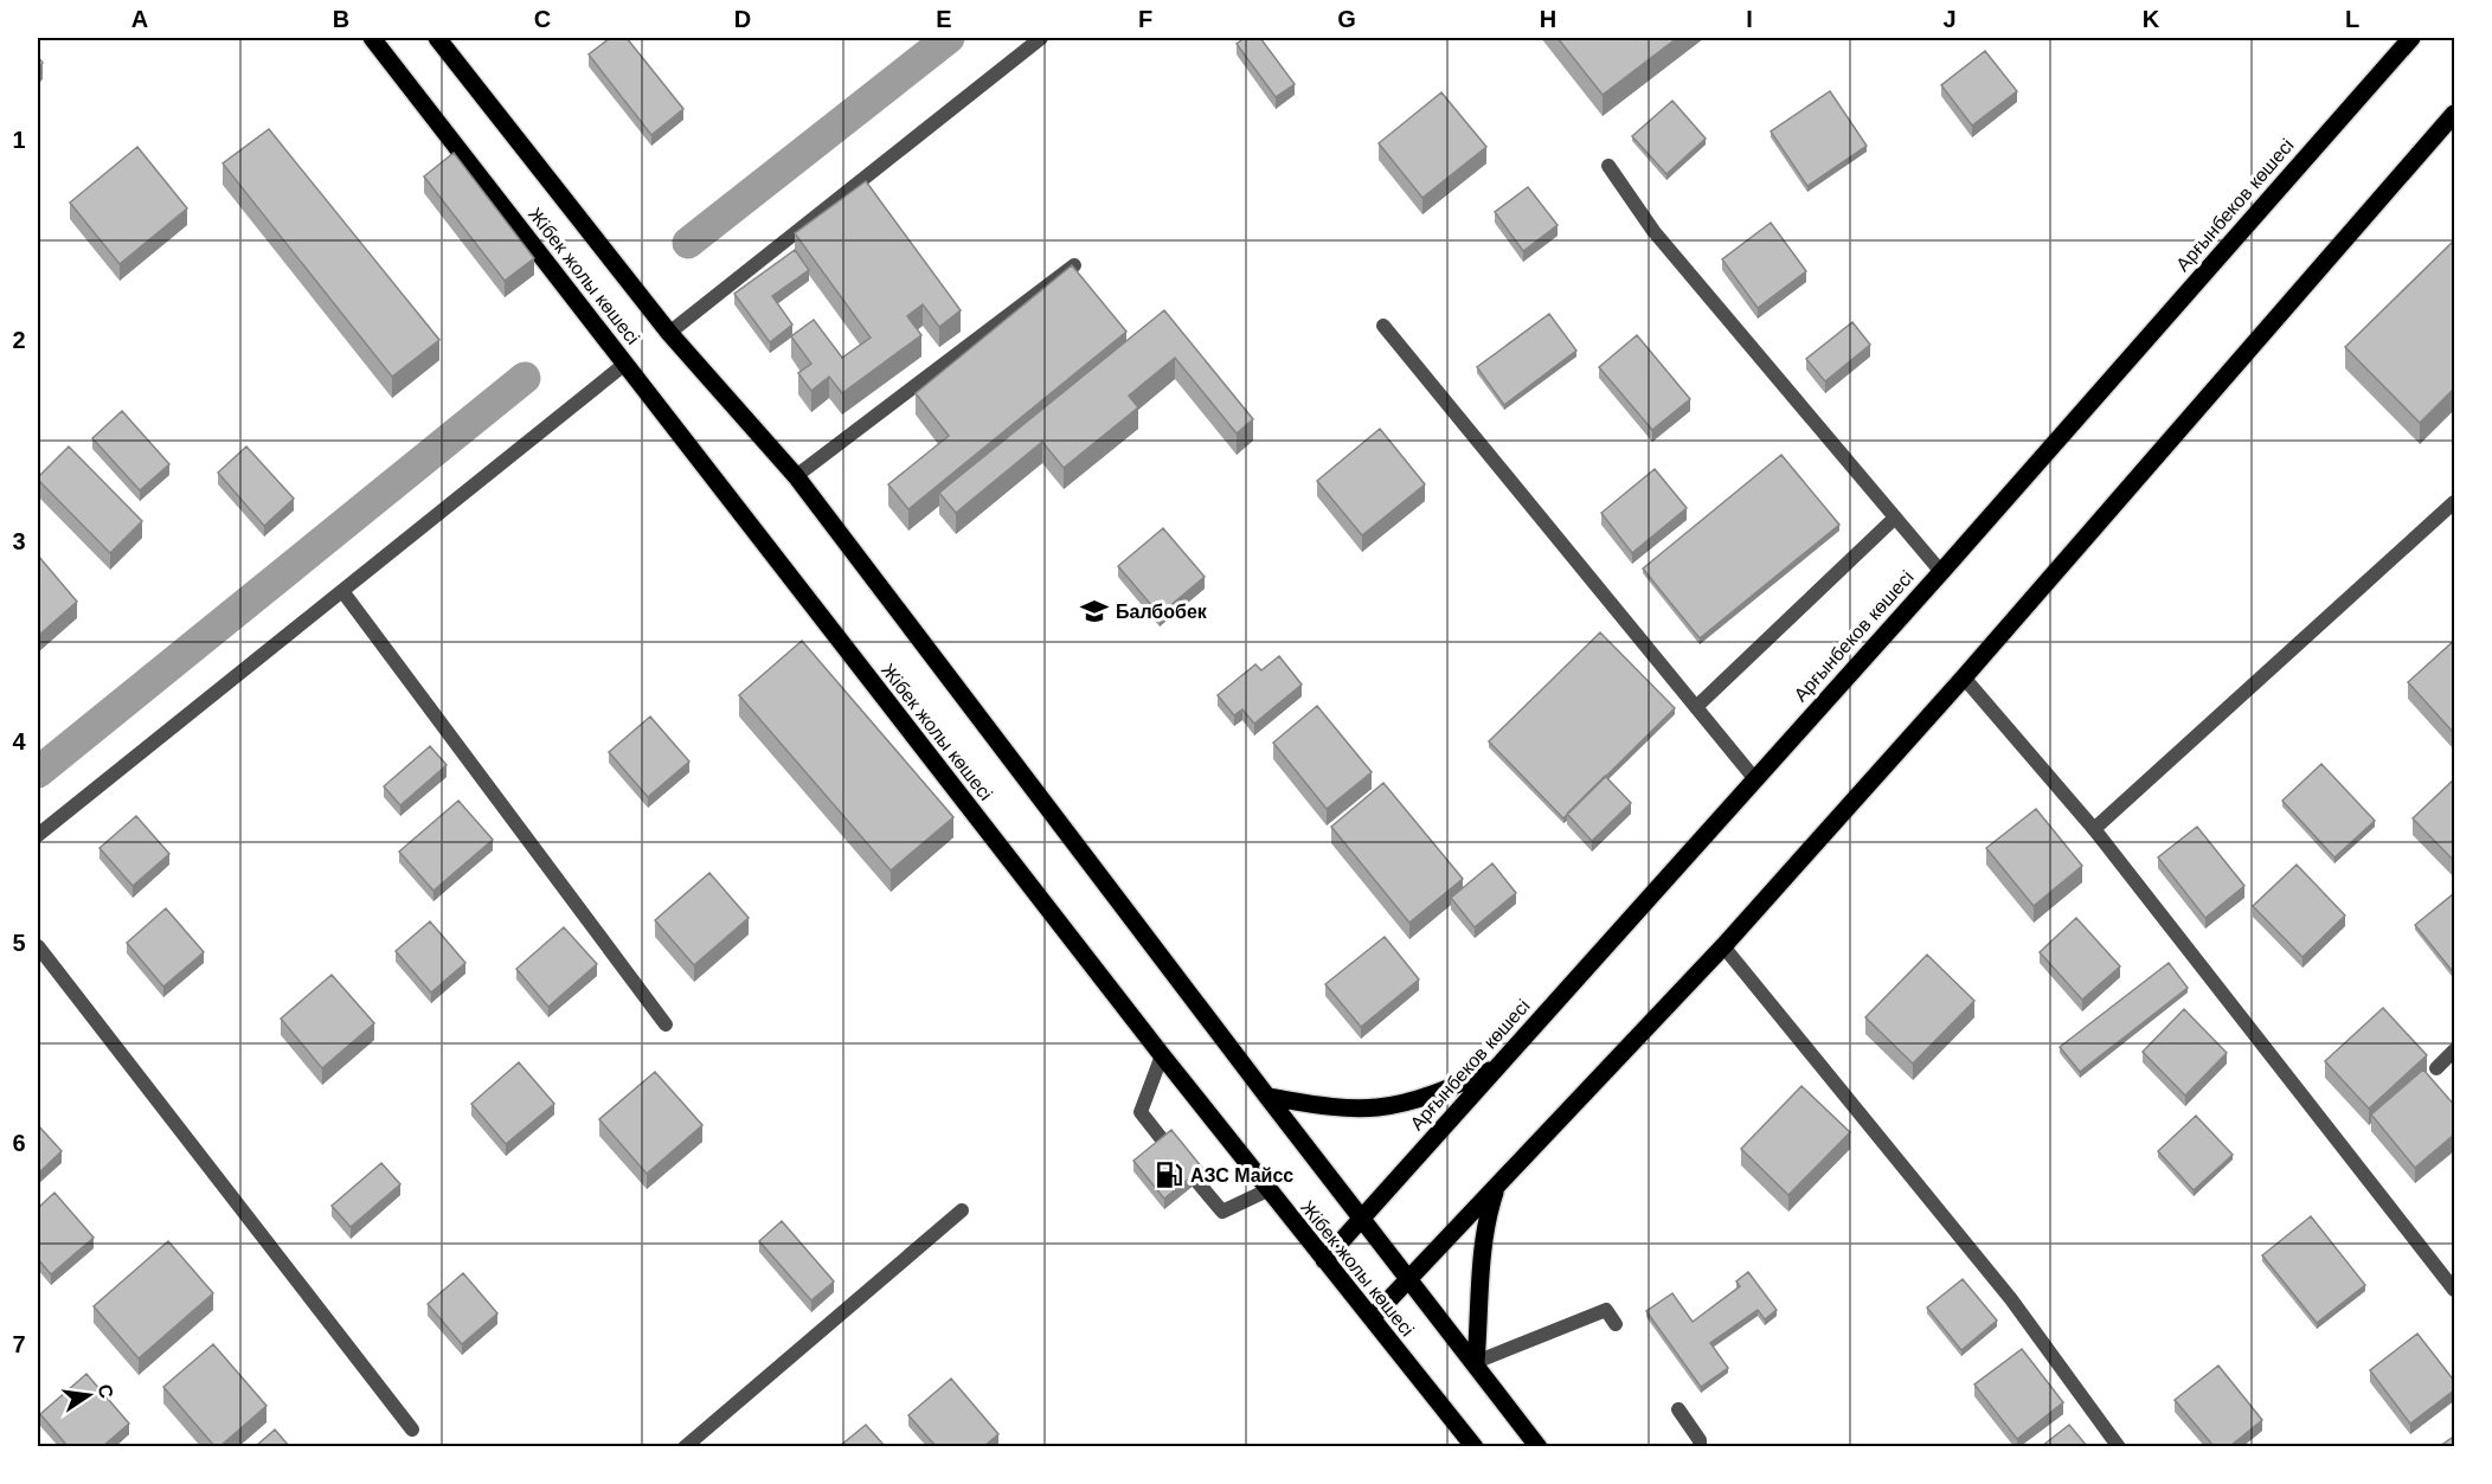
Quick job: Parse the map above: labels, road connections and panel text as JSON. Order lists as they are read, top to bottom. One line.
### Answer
{"streets":{"main road":["Арғынбеков көшесі","Жібек жолы көшесі"]},"crossings":[["Арғынбеков көшесі","Жібек жолы көшесі"]],"places":{"school or university":["Балбобек"],"fuel station":["АЗС Майсс"]},"north":"right","grid":{"columns":["A","B","C","D","E","F","G","H","I","J","K","L"],"rows":["1","2","3","4","5","6","7"]}}
